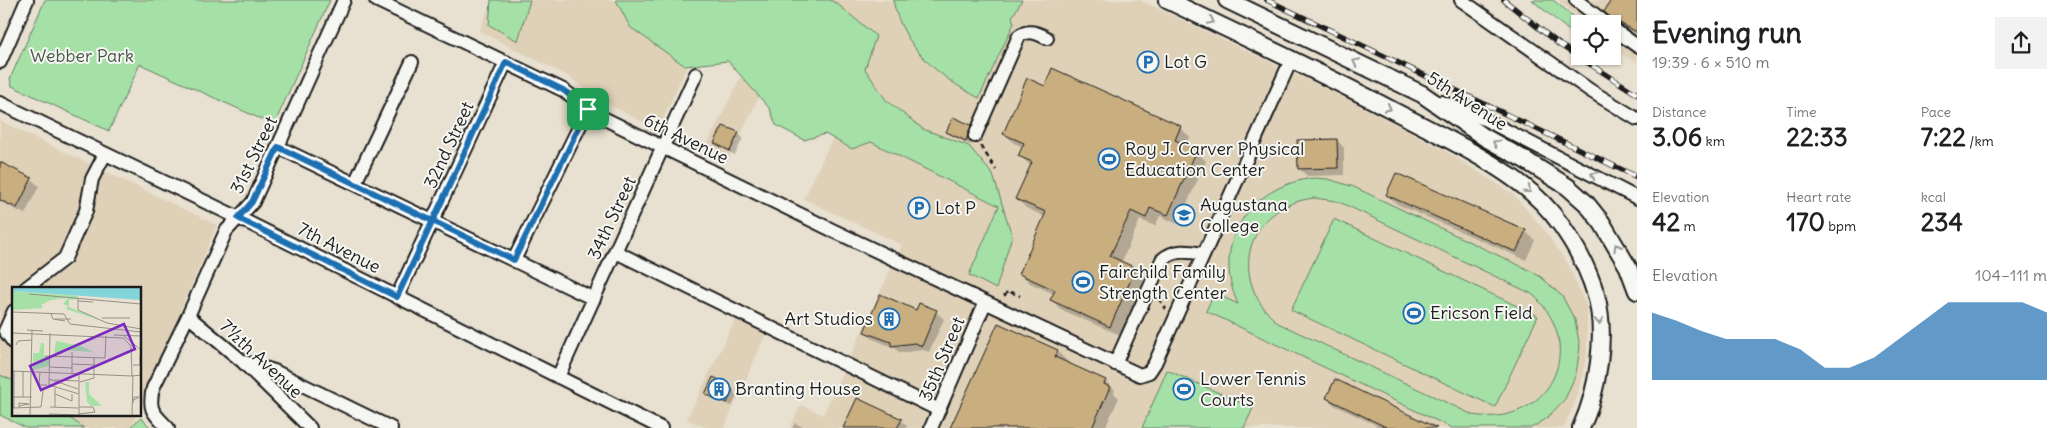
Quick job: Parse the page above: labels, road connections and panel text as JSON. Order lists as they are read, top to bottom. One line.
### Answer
{"streets":{"main road":["5th Avenue"],"street":["6th Avenue","32nd Street","31st Street","34th Street","7th Avenue","7½th Avenue","35th Street"]},"crossings":[["6th Avenue","32nd Street"],["6th Avenue","34th Street"],["6th Avenue","35th Street"],["32nd Street","7th Avenue"],["31st Street","7th Avenue"],["31st Street","7½th Avenue"],["34th Street","7th Avenue"]],"one_way":["5th Avenue"],"parks":["Webber Park"],"places":{"parking":["Lot G","Lot P"],"sports":["Roy J. Carver Physical Education Center","Fairchild Family Strength Center","Ericson Field","Lower Tennis Courts"],"school or university":["Augustana College"],"building":["Art Studios","Branting House"]},"page":{"heading":["Evening run","19:39 · 6 × 510 m"],"stats":[["Distance","3.06 km"],["Time","22:33"],["Pace","7:22 /km"],["Elevation","42 m"],["Heart rate","170 bpm"],["kcal","234"]],"chart":["Elevation","104–111 m"]}}
